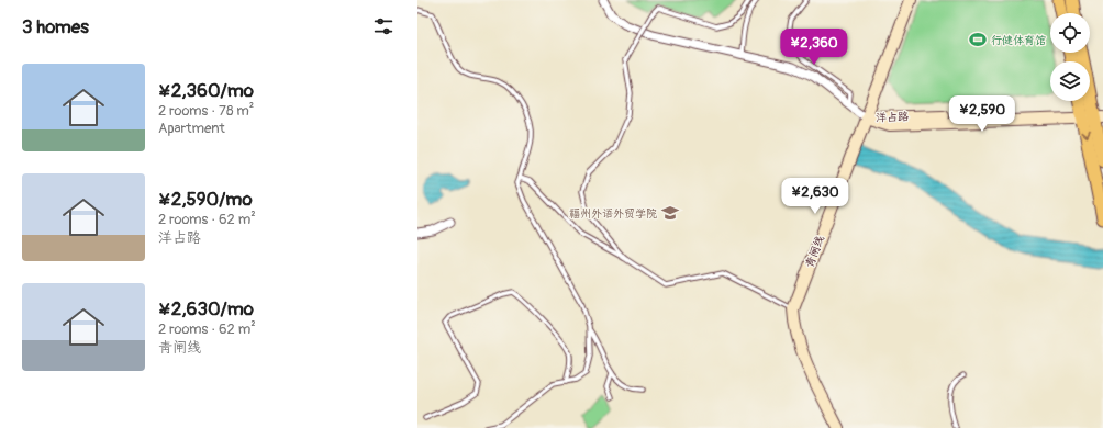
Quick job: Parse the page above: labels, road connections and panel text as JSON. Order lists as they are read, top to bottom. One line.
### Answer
{"streets":{"main road":["洋占路","青闸线"]},"crossings":[["洋占路","青闸线"]],"places":{"sports":["行健体育馆"],"school or university":["福州外语外贸学院"]},"page":{"heading":"3 homes","price":["¥2,360","¥2,590","¥2,630"],"list":[{"name":"¥2,360/mo","note":"2 rooms · 78 m² · Apartment"},{"name":"¥2,590/mo","note":"2 rooms · 62 m² · 洋占路"},{"name":"¥2,630/mo","note":"2 rooms · 62 m² · 青闸线"}]}}
